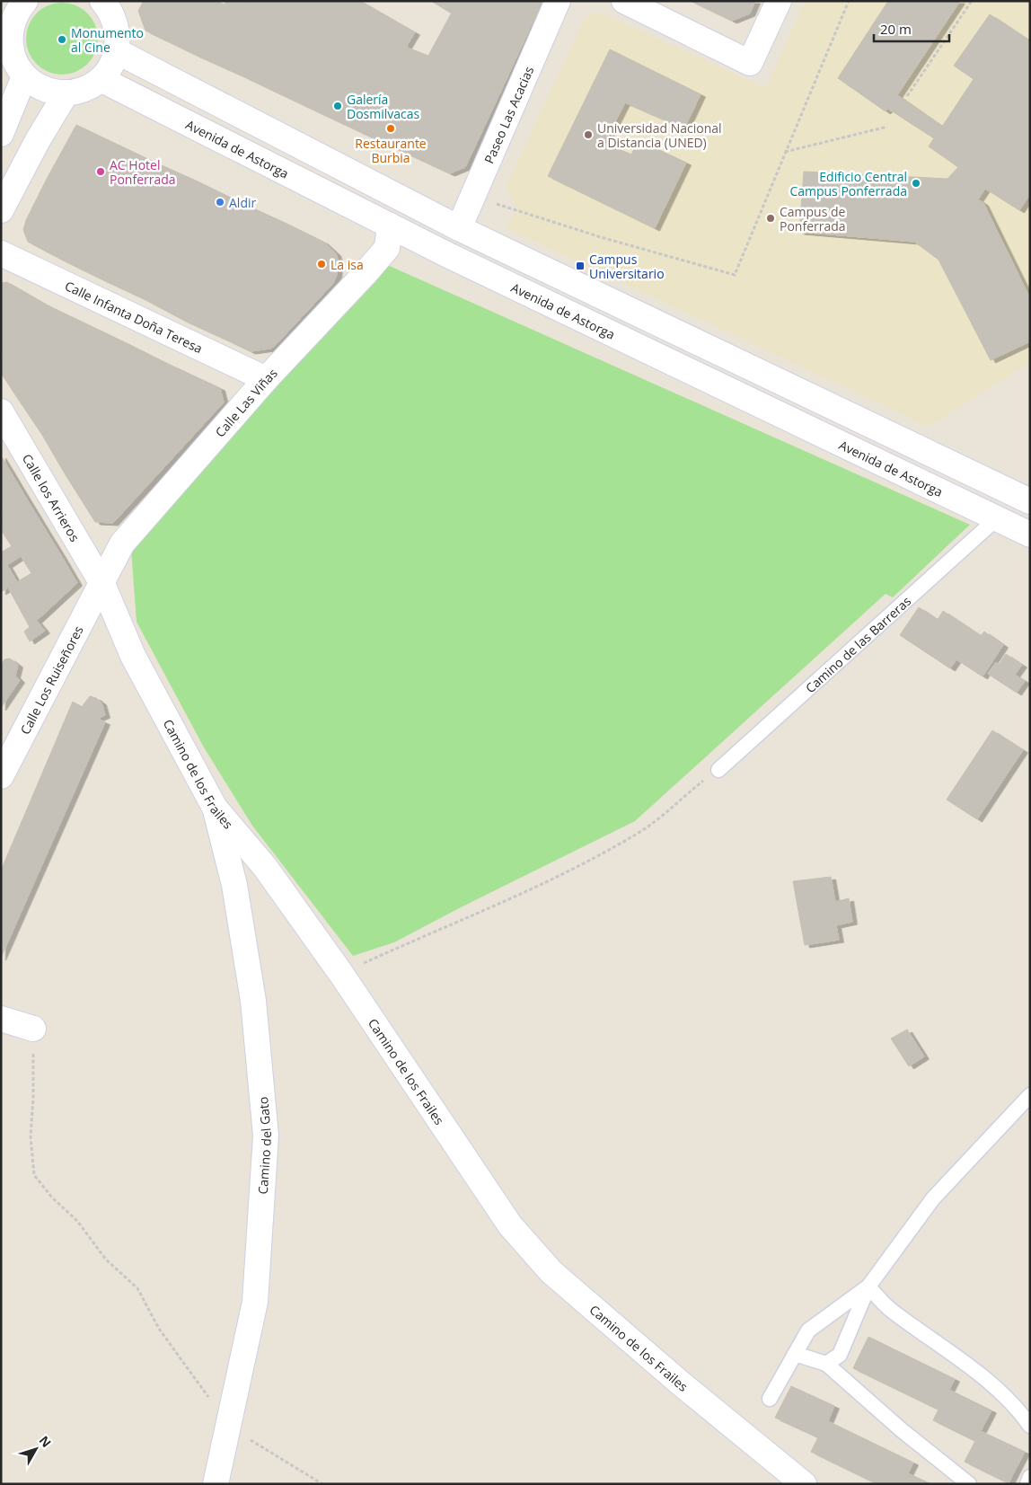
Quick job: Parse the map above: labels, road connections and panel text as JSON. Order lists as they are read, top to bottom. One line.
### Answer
{"streets":{"street":["Paseo Las Acacias","Avenida de Astorga","Calle Infanta Doña Teresa","Calle Las Viñas","Calle los Arrieros","Calle Los Ruiseñores","Camino de los Frailes","Camino del Gato"],"lane":["Camino de las Barreras"]},"crossings":[["Avenida de Astorga","Calle Las Viñas"],["Avenida de Astorga","Camino de las Barreras"],["Calle Infanta Doña Teresa","Calle Las Viñas"],["Calle Las Viñas","Calle los Arrieros"],["Calle Las Viñas","Calle Los Ruiseñores"],["Calle Las Viñas","Camino de los Frailes"],["Calle los Arrieros","Calle Los Ruiseñores"],["Calle los Arrieros","Camino de los Frailes"],["Calle Los Ruiseñores","Camino de los Frailes"],["Camino de los Frailes","Camino del Gato"]],"places":{"other":["Monumento al Cine","Galería Dosmilvacas","Restaurante Burbia","Universidad Nacional a Distancia (UNED)","AC Hotel Ponferrada","Edificio Central Campus Ponferrada","Aldir","Campus de Ponferrada","La isa"],"transit":["Campus Universitario"]},"scale_bar":"20 m","north":"top right"}
